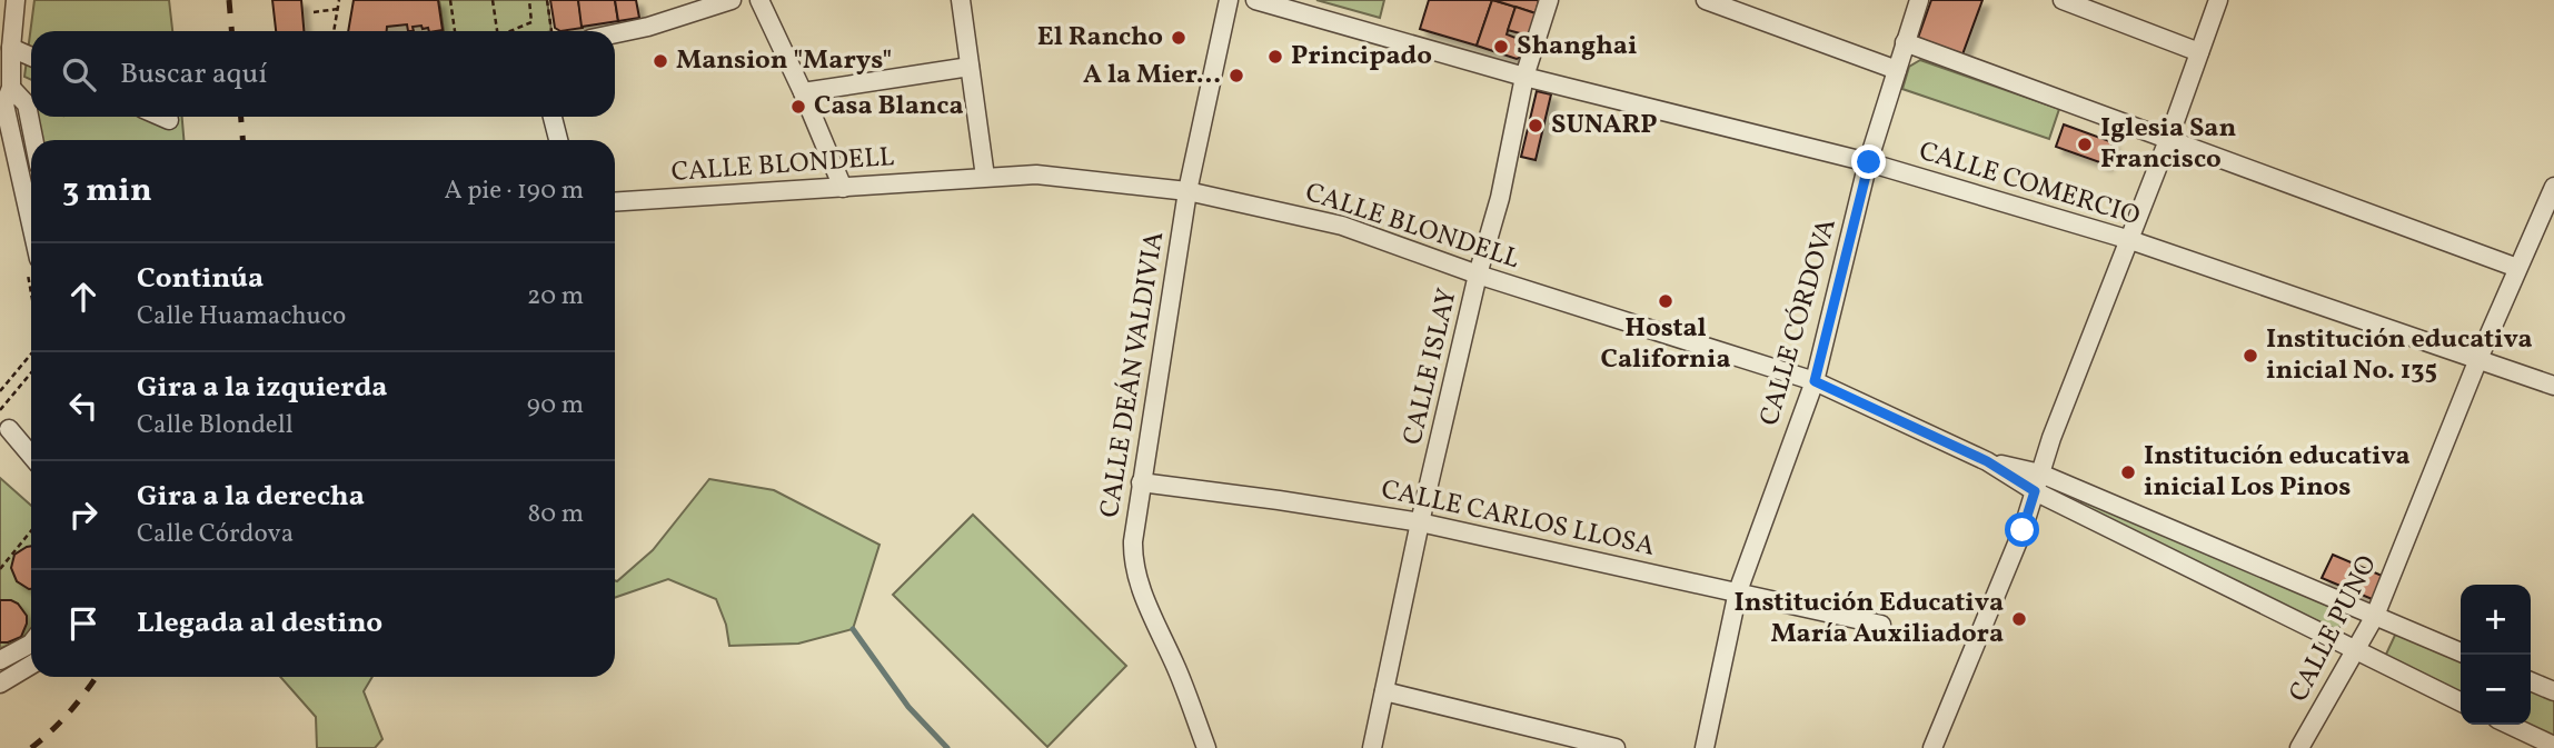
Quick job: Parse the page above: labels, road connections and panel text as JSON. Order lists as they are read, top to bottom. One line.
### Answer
{"streets":{"street":["CALLE BLONDELL","CALLE COMERCIO","CALLE CÓRDOVA","CALLE ISLAY","CALLE DEÁN VALDIVIA","CALLE CARLOS LLOSA","CALLE PUNO"]},"crossings":[["CALLE BLONDELL","CALLE CÓRDOVA"],["CALLE BLONDELL","CALLE ISLAY"],["CALLE BLONDELL","CALLE DEÁN VALDIVIA"],["CALLE BLONDELL","CALLE PUNO"],["CALLE COMERCIO","CALLE CÓRDOVA"],["CALLE COMERCIO","CALLE ISLAY"],["CALLE COMERCIO","CALLE PUNO"],["CALLE CÓRDOVA","CALLE CARLOS LLOSA"],["CALLE ISLAY","CALLE CARLOS LLOSA"],["CALLE DEÁN VALDIVIA","CALLE CARLOS LLOSA"]],"places":["El Rancho","Shanghai","Principado","Mansion \"Marys\"","A la Mier...","Casa Blanca","SUNARP","Iglesia San Francisco","Hostal California","Institución educativa inicial No. 135","Institución educativa inicial Los Pinos","Institución Educativa María Auxiliadora"],"page":{"search":"Buscar aquí","heading":["3 min","A pie · 190 m"],"list":[["Continúa","Calle Huamachuco","20 m"],["Gira a la izquierda","Calle Blondell","90 m"],["Gira a la derecha","Calle Córdova","80 m"],"Llegada al destino"],"map_buttons":["+","−"]}}
